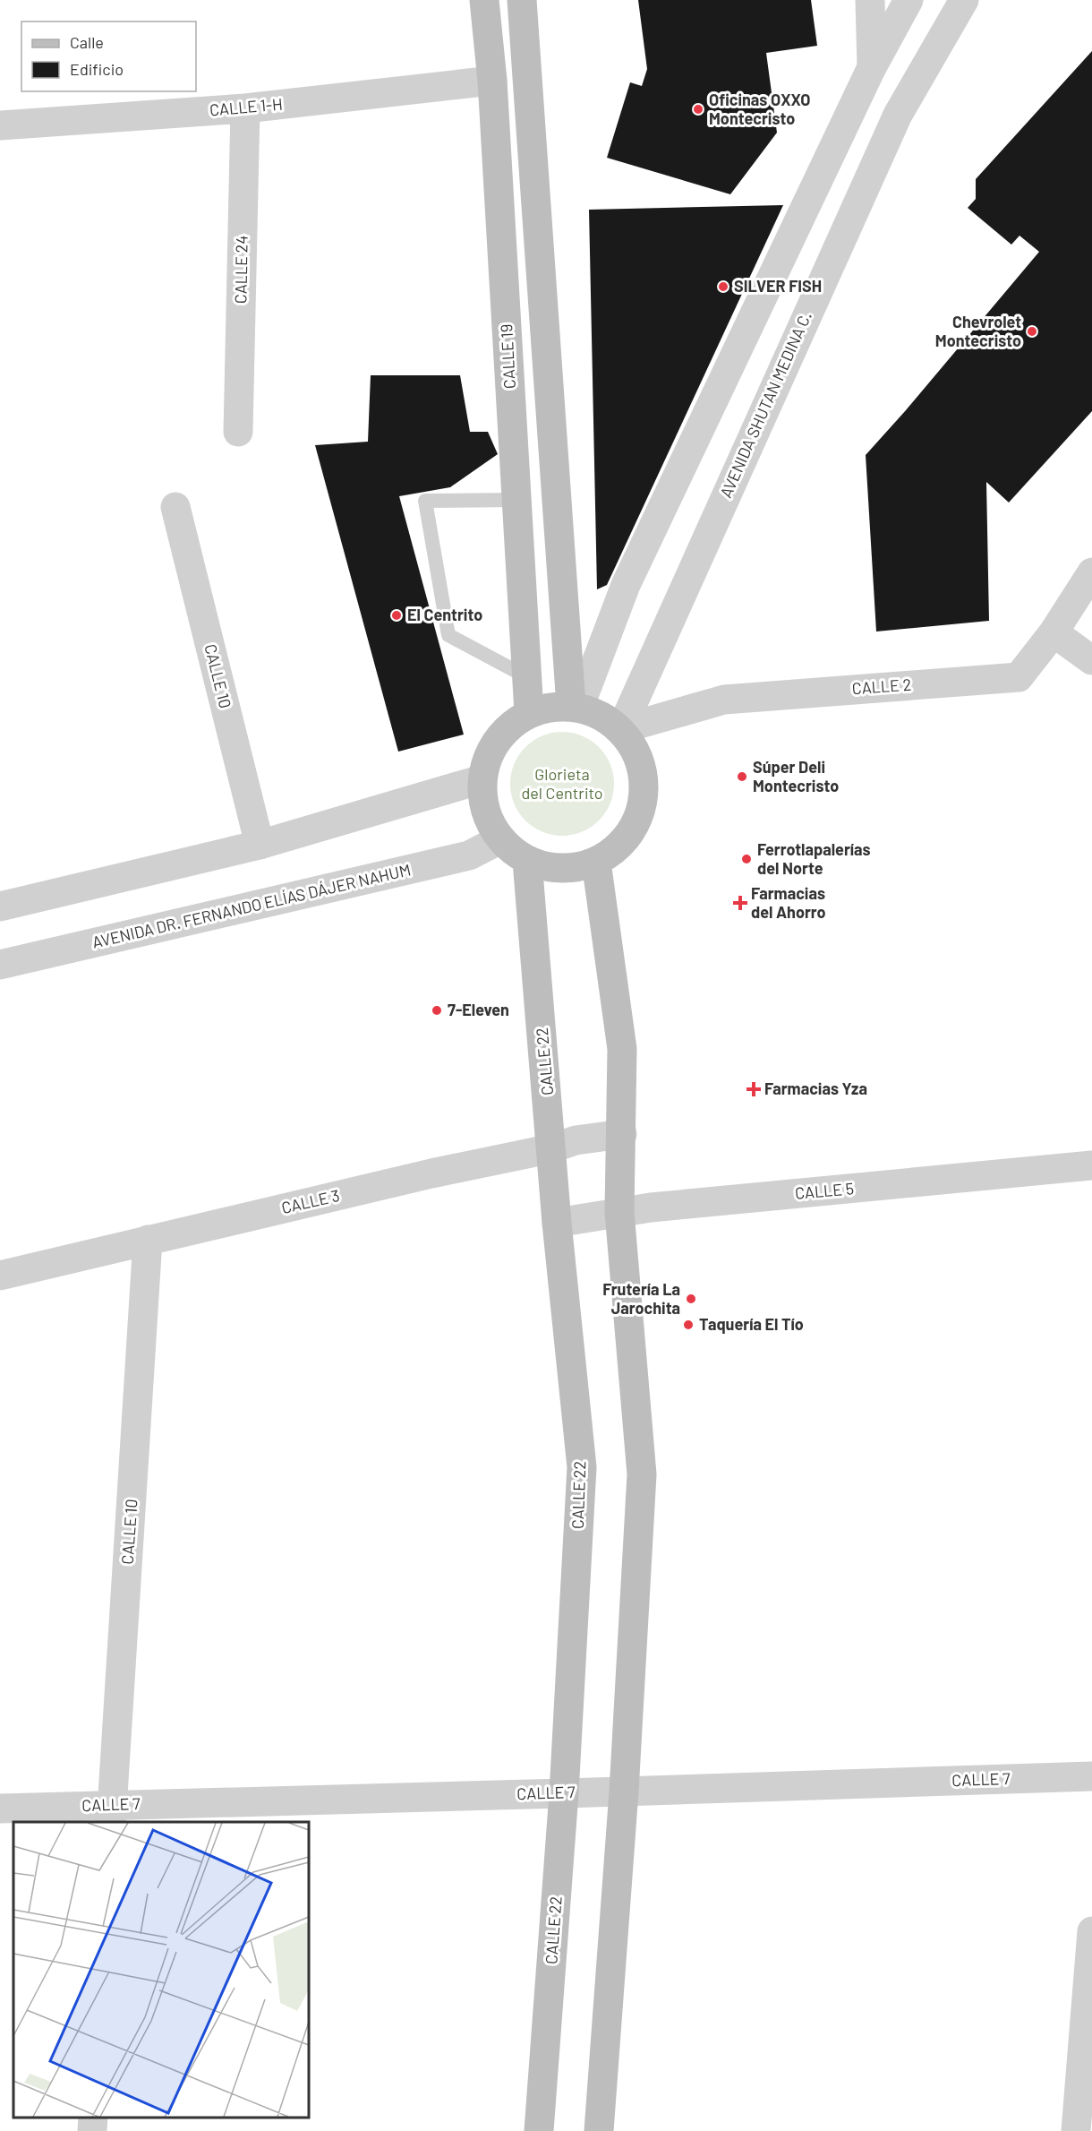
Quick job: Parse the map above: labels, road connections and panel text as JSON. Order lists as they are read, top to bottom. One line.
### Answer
{"streets":{"main road":["CALLE 19","CALLE 22"],"street":["CALLE 1-H","CALLE 24","AVENIDA SHUTAN MEDINA C.","CALLE 10","CALLE 2","AVENIDA DR. FERNANDO ELÍAS DÁJER NAHUM","CALLE 5","CALLE 3","CALLE 7"]},"crossings":[["CALLE 1-H","CALLE 24"],["CALLE 1-H","CALLE 19"],["CALLE 19","AVENIDA SHUTAN MEDINA C."],["CALLE 19","CALLE 2"],["CALLE 19","AVENIDA DR. FERNANDO ELÍAS DÁJER NAHUM"],["CALLE 19","CALLE 22"],["AVENIDA SHUTAN MEDINA C.","CALLE 2"],["AVENIDA SHUTAN MEDINA C.","AVENIDA DR. FERNANDO ELÍAS DÁJER NAHUM"],["AVENIDA SHUTAN MEDINA C.","CALLE 22"],["CALLE 10","CALLE 3"],["CALLE 10","CALLE 7"],["CALLE 2","AVENIDA DR. FERNANDO ELÍAS DÁJER NAHUM"],["CALLE 2","CALLE 22"],["AVENIDA DR. FERNANDO ELÍAS DÁJER NAHUM","CALLE 22"],["CALLE 22","CALLE 5"],["CALLE 22","CALLE 3"],["CALLE 22","CALLE 7"]],"parks":["Glorieta del Centrito"],"places":{"other":["Oficinas OXXO Montecristo","SILVER FISH","Chevrolet Montecristo","El Centrito","Súper Deli Montecristo","Ferrotlapalerías del Norte","7-Eleven","Frutería La Jarochita","Taquería El Tío"],"health":["Farmacias del Ahorro","Farmacias Yza"]},"legend":["Calle","Edificio"]}
